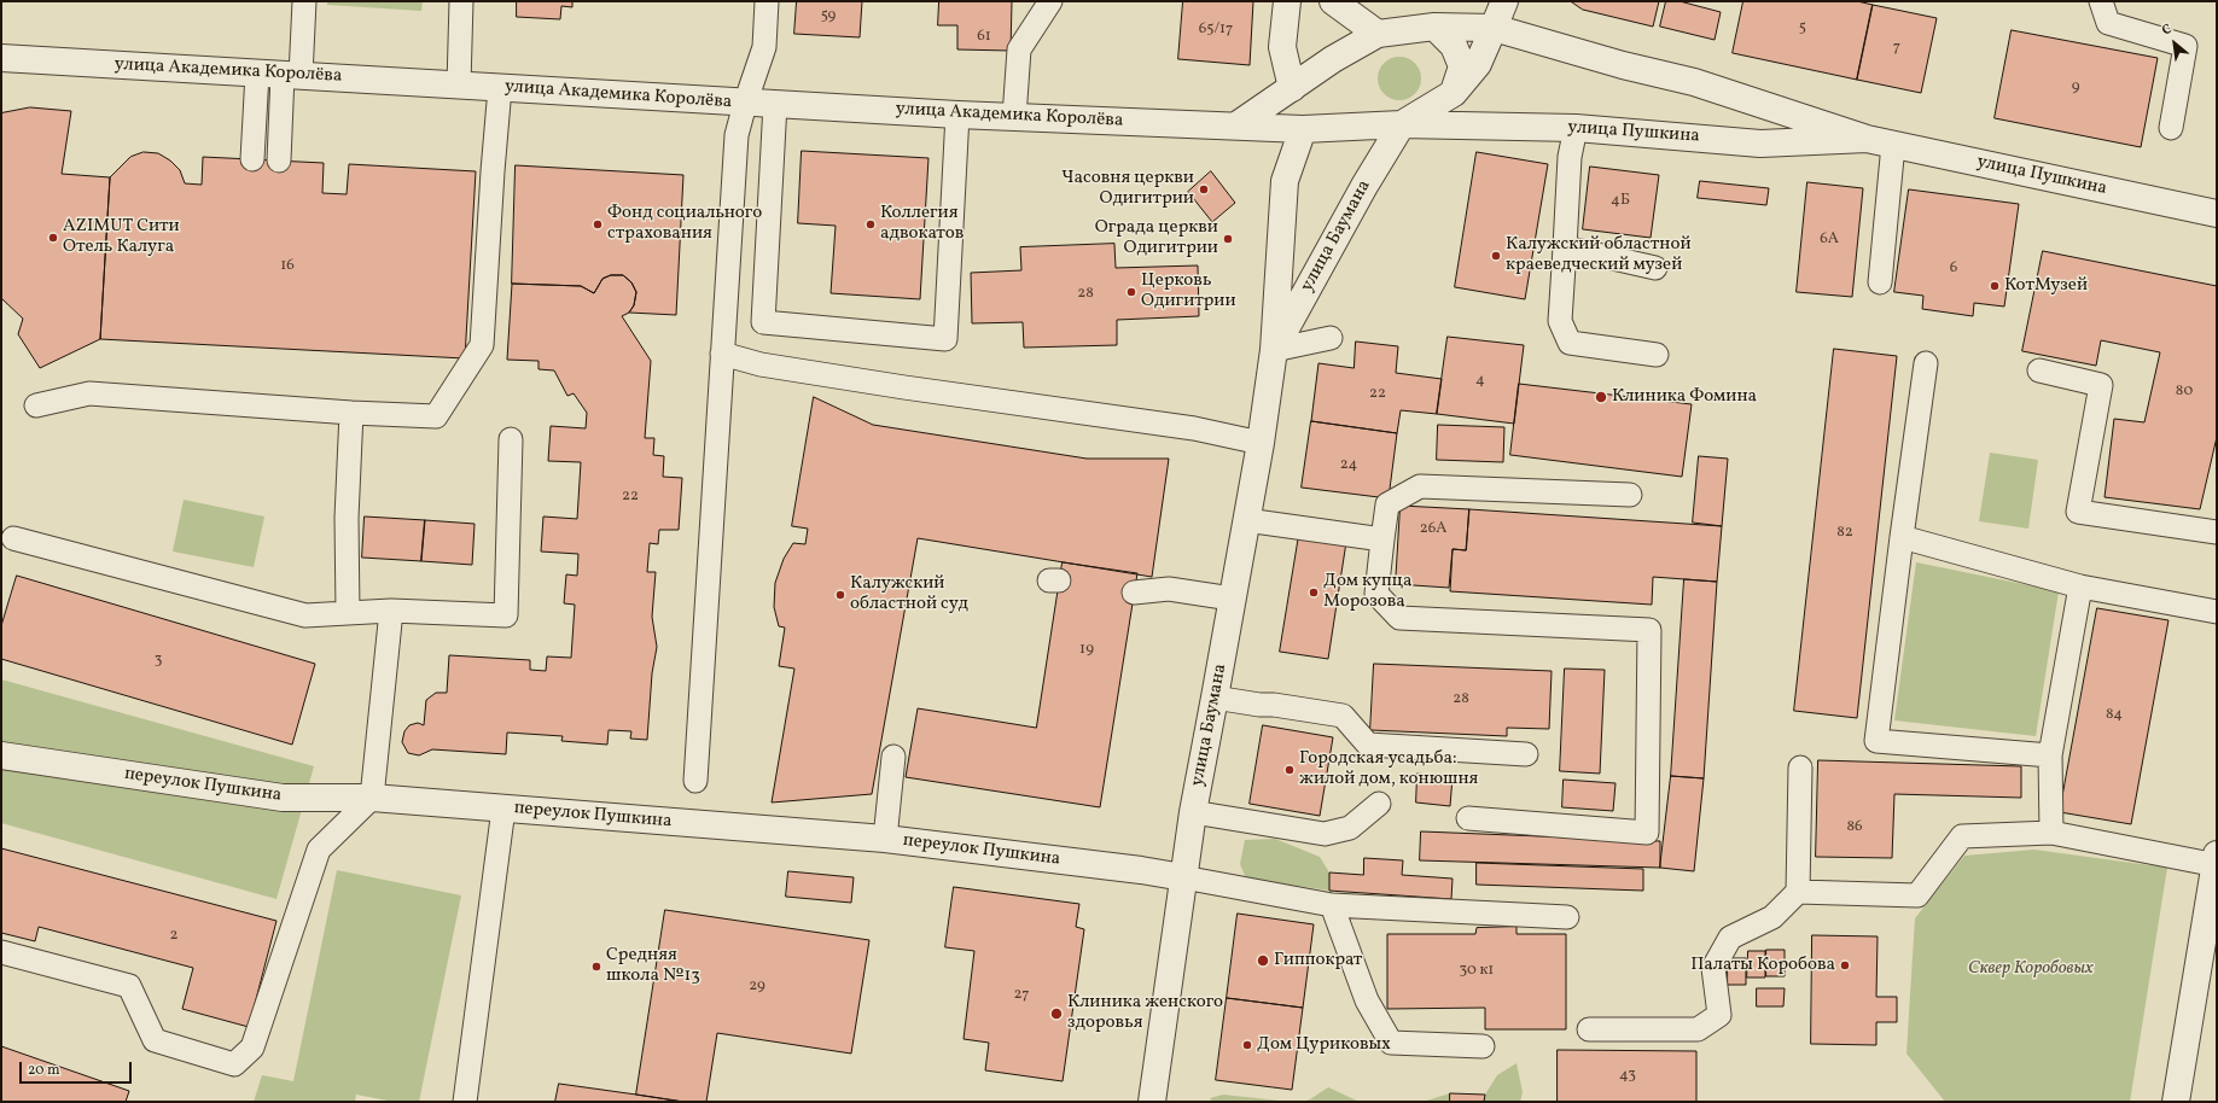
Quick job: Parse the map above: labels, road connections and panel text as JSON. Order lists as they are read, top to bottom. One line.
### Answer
{"streets":{"street":["улица Академика Королёва","улица Пушкина","улица Баумана","переулок Пушкина"]},"crossings":[["улица Академика Королёва","улица Пушкина"],["улица Академика Королёва","улица Баумана"],["улица Пушкина","улица Баумана"],["улица Баумана","переулок Пушкина"]],"parks":["Сквер Коробовых"],"places":["Часовня церкви Одигитрии","Фонд социального страхования","Коллегия адвокатов","AZIMUT Сити Отель Калуга","Ограда церкви Одигитрии","Калужский областной краеведческий музей","КотМузей","Церковь Одигитрии","Клиника Фомина","Дом купца Морозова","Калужский областной суд","Городская усадьба: жилой дом, конюшня","Гиппократ","Палаты Коробова","Средняя школа №13","Клиника женского здоровья","Дом Цуриковых"],"house_numbers":["59","5","65/17","61","7","9","4Б","6А","16","6","28","4","80","22","24","22","26А","82","19","3","28","84","86","2","30 к1","29","27","43"],"scale_bar":"20 m","north":"top left"}
